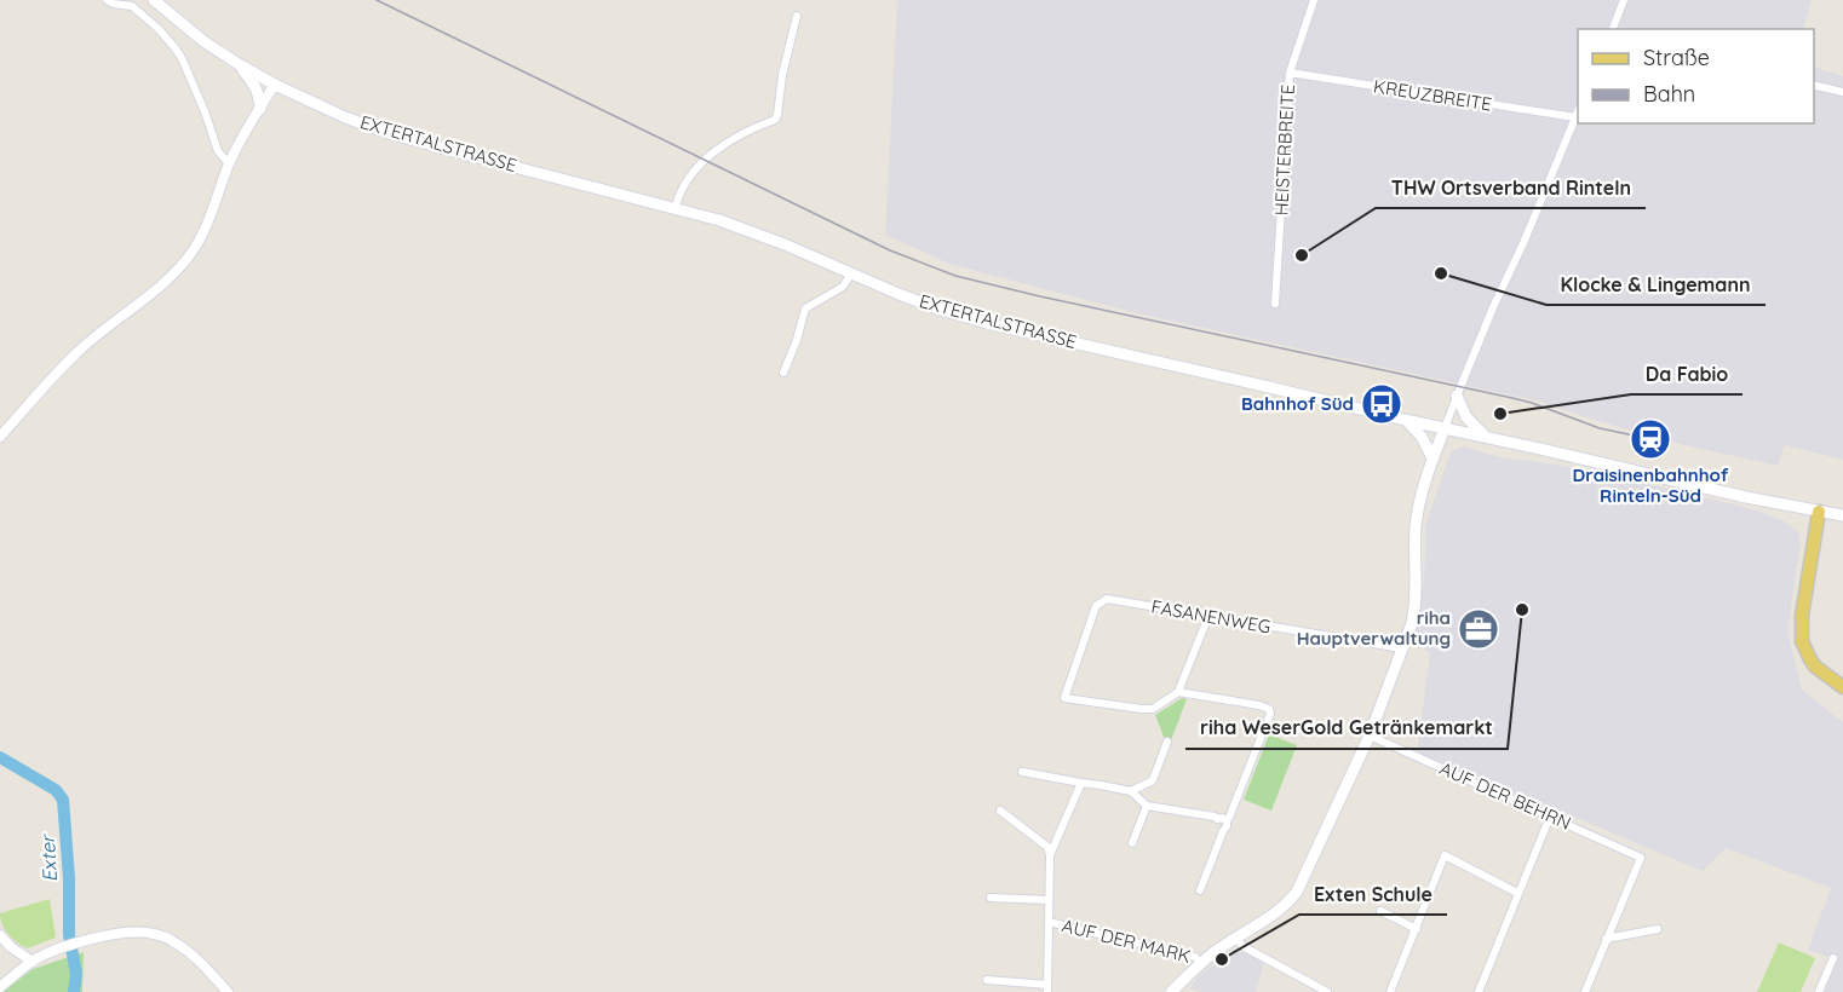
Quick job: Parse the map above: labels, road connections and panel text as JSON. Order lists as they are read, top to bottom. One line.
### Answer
{"streets":{"main road":["EXTERTALSTRASSE"],"street":["KREUZBREITE","HEISTERBREITE","FASANENWEG","AUF DER BEHRN","AUF DER MARK"]},"crossings":[["KREUZBREITE","HEISTERBREITE"]],"water":["Exter"],"places":{"other":["THW Ortsverband Rinteln","Klocke & Lingemann","Da Fabio","riha WeserGold Getränkemarkt","Exten Schule"],"bus stop":["Bahnhof Süd"],"station":["Draisinenbahnhof Rinteln-Süd"],"office":["riha Hauptverwaltung"]},"legend":["Straße","Bahn"]}
